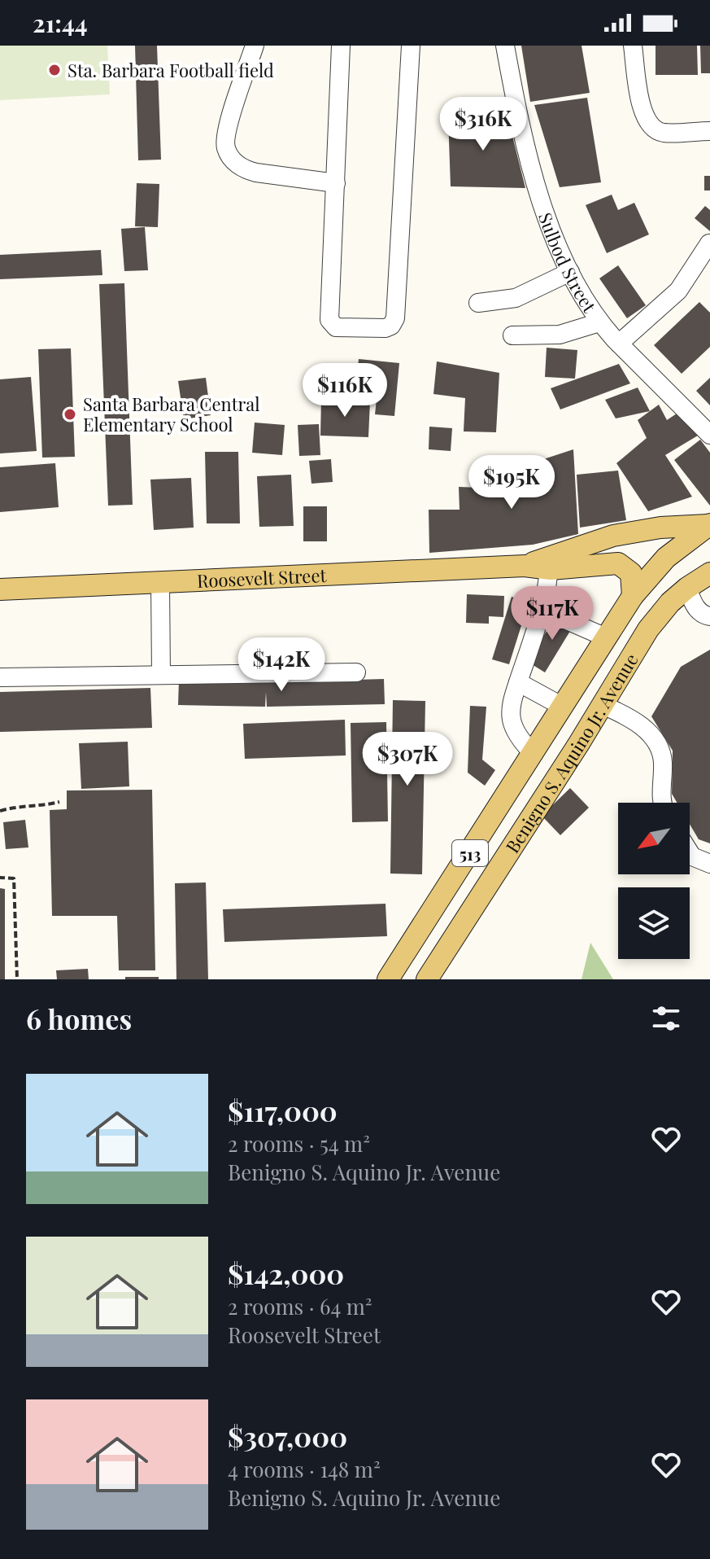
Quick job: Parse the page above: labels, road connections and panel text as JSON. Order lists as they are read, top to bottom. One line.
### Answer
{"streets":{"main road":["Roosevelt Street","Benigno S. Aquino Jr. Avenue","513"],"street":["Sulbod Street"]},"crossings":[["Roosevelt Street","Benigno S. Aquino Jr. Avenue"]],"places":["Sta. Barbara Football field","Santa Barbara Central Elementary School"],"north":"bottom left","page":{"status":"21:44","price":["$316K","$116K","$195K","$117K","$142K","$307K"],"heading":"6 homes","list":[{"name":"$117,000","note":"2 rooms · 54 m² · Benigno S. Aquino Jr. Avenue"},{"name":"$142,000","note":"2 rooms · 64 m² · Roosevelt Street"},{"name":"$307,000","note":"4 rooms · 148 m² · Benigno S. Aquino Jr. Avenue"}]}}
